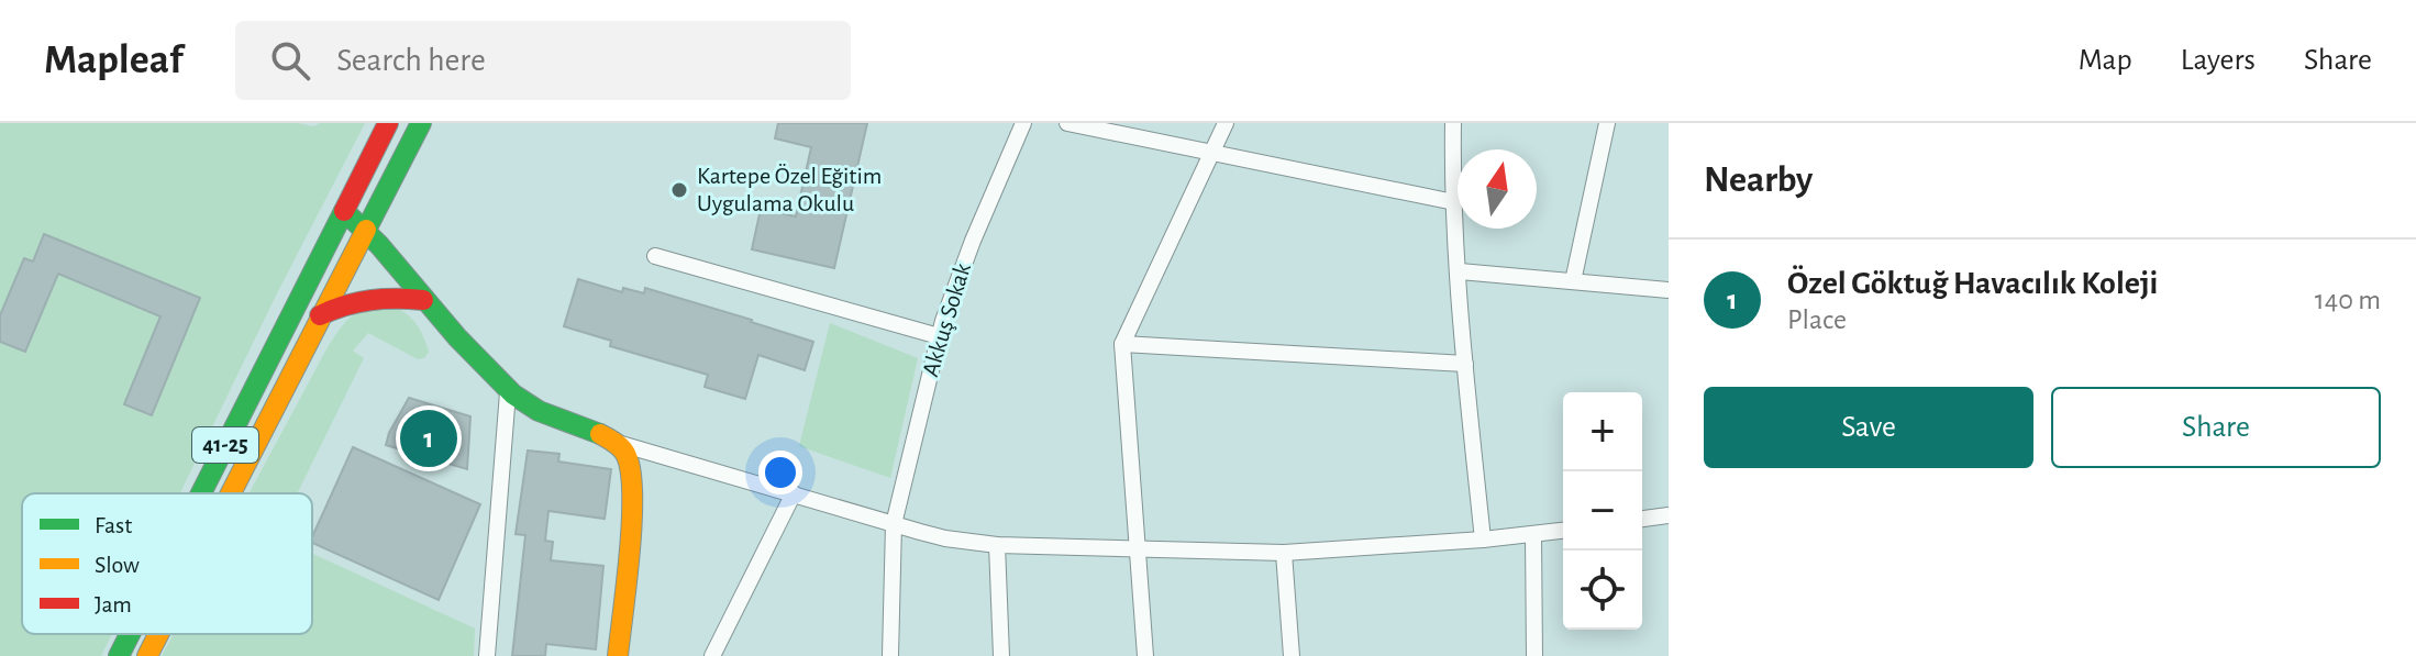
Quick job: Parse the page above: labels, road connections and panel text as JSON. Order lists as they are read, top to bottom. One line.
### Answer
{"streets":{"main road":["41-25"],"street":["Akkuş Sokak"]},"places":["Kartepe Özel Eğitim Uygulama Okulu"],"legend":["Fast","Slow","Jam"],"north":"top","page":{"header":"Mapleaf","search":"Search here","nav":["Map","Layers","Share"],"heading":"Nearby","list":[{"mark":"1","name":"Özel Göktuğ Havacılık Koleji","note":"Place","value":"140 m"}],"buttons":["Save","Share"],"map_buttons":["+","−"],"pins":"1"}}
